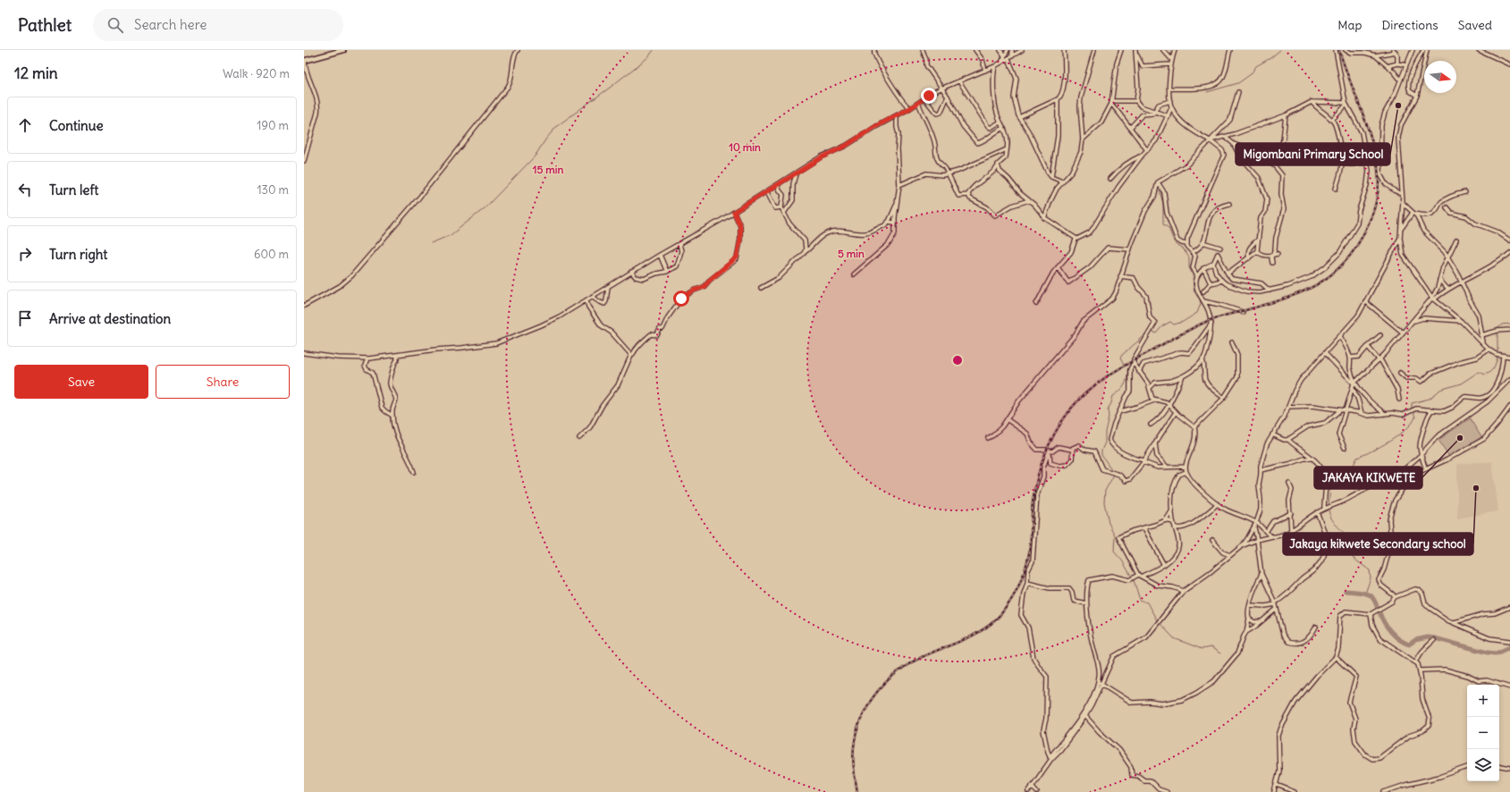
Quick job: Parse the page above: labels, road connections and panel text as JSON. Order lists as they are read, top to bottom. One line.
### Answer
{"places":["Migombani Primary School","JAKAYA KIKWETE","Jakaya kikwete Secondary school"],"north":"right","page":{"header":"Pathlet","search":"Search here","nav":["Map","Directions","Saved"],"heading":["12 min","Walk · 920 m"],"list":[["Continue","190 m"],["Turn left","130 m"],["Turn right","600 m"],"Arrive at destination"],"buttons":["Save","Share"],"map_buttons":["+","−"]},"rings":["10 min","15 min","5 min"]}
